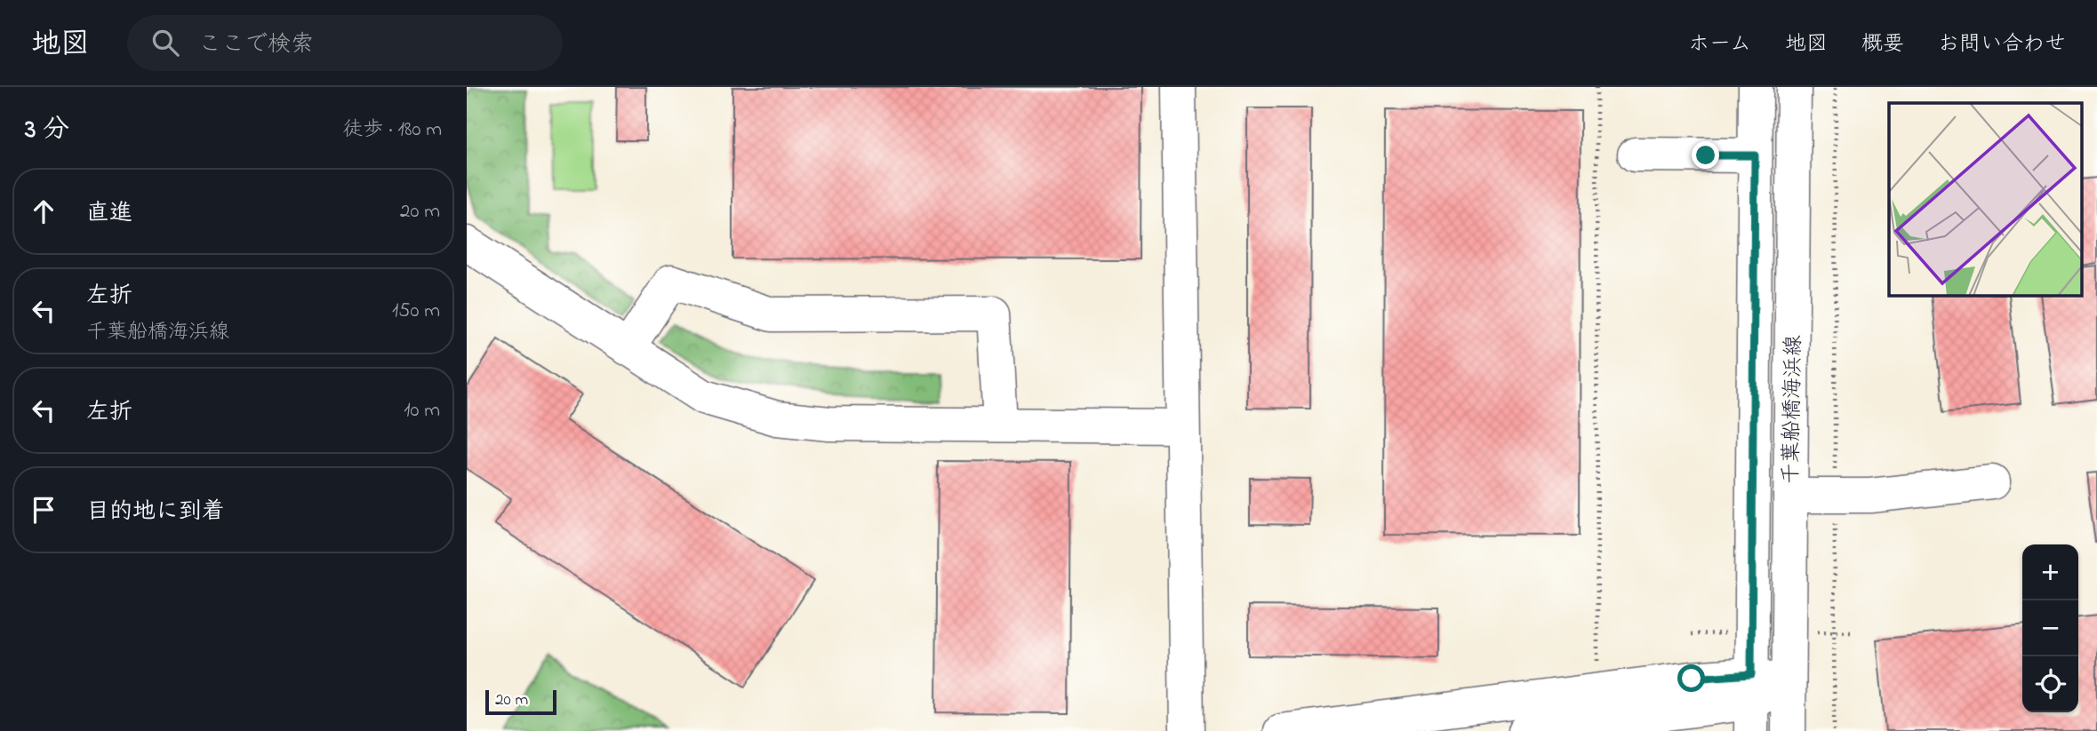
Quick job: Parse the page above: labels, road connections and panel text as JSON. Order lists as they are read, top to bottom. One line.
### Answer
{"streets":{"street":["千葉船橋海浜線"]},"scale_bar":"20 m","page":{"header":"地図","search":"ここで検索","nav":["ホーム","地図","概要","お問い合わせ"],"heading":["3 分","徒歩 · 180 m"],"list":[["直進","20 m"],["左折","千葉船橋海浜線","150 m"],["左折","10 m"],"目的地に到着"],"map_buttons":["+","−"],"scale":"20 m"}}
